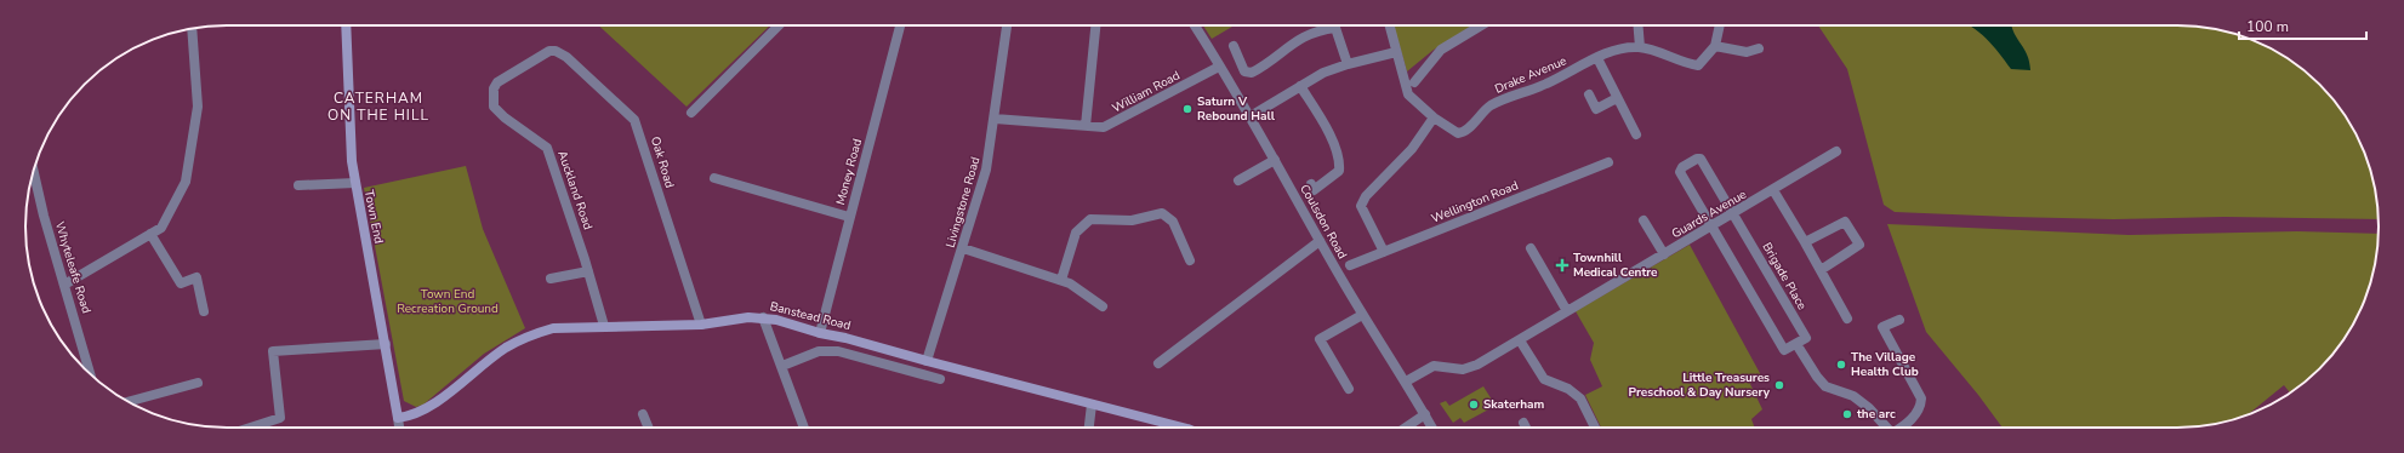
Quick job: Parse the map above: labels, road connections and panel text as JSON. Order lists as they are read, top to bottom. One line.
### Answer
{"streets":{"main road":["Town End","Banstead Road"],"street":["Drake Avenue","William Road","Oak Road","Money Road","Auckland Road","Livingstone Road","Wellington Road","Guards Avenue","Coulsdon Road","Whyteleafe Road","Brigade Place"]},"crossings":[["William Road","Livingstone Road"],["William Road","Coulsdon Road"],["Oak Road","Auckland Road"],["Oak Road","Banstead Road"],["Money Road","Banstead Road"],["Auckland Road","Banstead Road"],["Livingstone Road","Banstead Road"],["Guards Avenue","Coulsdon Road"],["Guards Avenue","Brigade Place"],["Town End","Banstead Road"]],"districts":["CATERHAM ON THE HILL"],"parks":["Town End Recreation Ground"],"places":{"other":["Saturn V Rebound Hall","The Village Health Club","Little Treasures Preschool & Day Nursery","Skaterham","the arc"],"health":["Townhill Medical Centre"]},"scale_bar":"100 m"}
